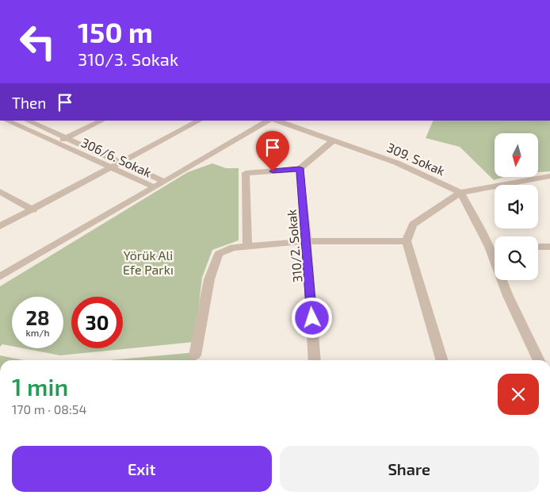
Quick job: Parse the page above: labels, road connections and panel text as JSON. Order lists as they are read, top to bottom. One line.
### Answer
{"streets":{"street":["306/6. Sokak","309. Sokak","310/2. Sokak"]},"parks":["Yörük Ali Efe Parkı"],"north":"bottom","page":{"turn":["150 m","310/3. Sokak"],"then":"Then","speed":"28 km/h","limit":"30","heading":["1 min","170 m · 08:54"],"buttons":["Exit","Share"]}}
